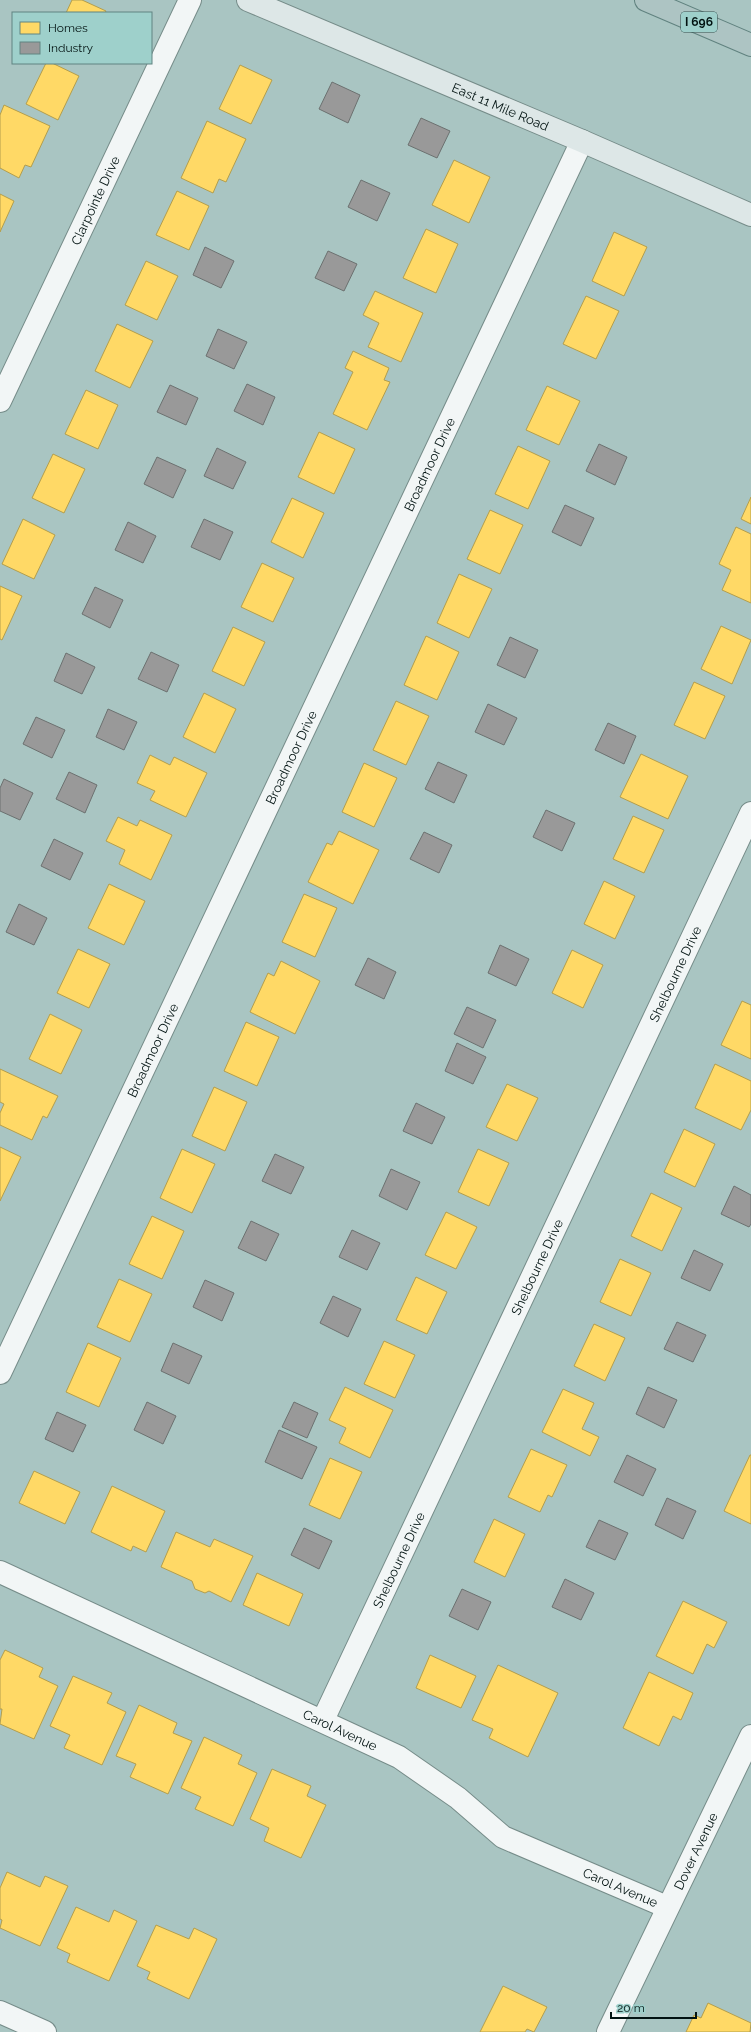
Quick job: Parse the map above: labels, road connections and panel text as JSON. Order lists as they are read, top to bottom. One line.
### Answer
{"streets":{"highway":["I 696"],"main road":["East 11 Mile Road"],"street":["Clarpointe Drive","Broadmoor Drive","Shelbourne Drive","Carol Avenue","Dover Avenue"]},"crossings":[["East 11 Mile Road","Broadmoor Drive"],["Shelbourne Drive","Carol Avenue"],["Carol Avenue","Dover Avenue"]],"legend":["Homes","Industry"],"scale_bar":"20 m"}
